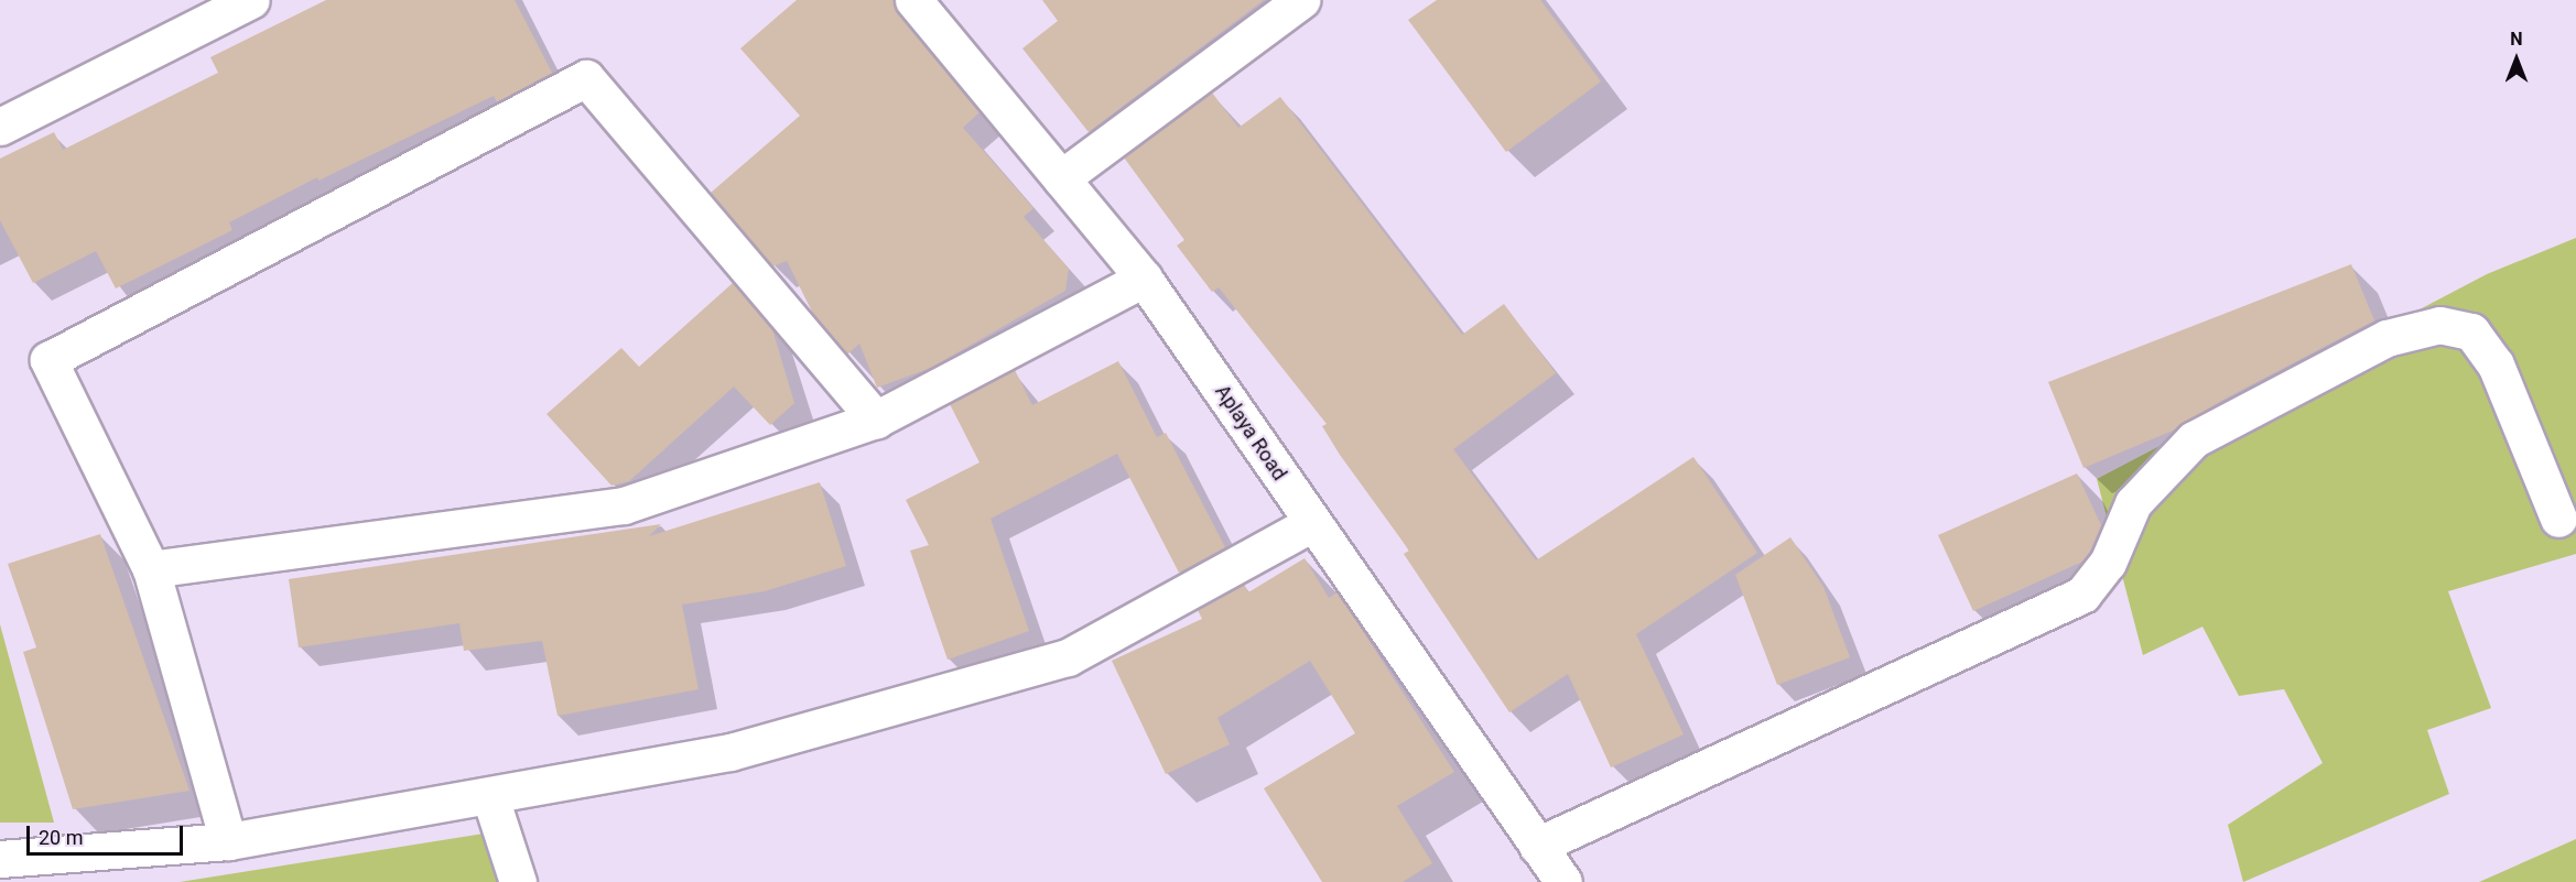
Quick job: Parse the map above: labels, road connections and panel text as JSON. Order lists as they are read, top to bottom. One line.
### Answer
{"streets":{"street":["Aplaya Road"]},"scale_bar":"20 m","north":"top"}
